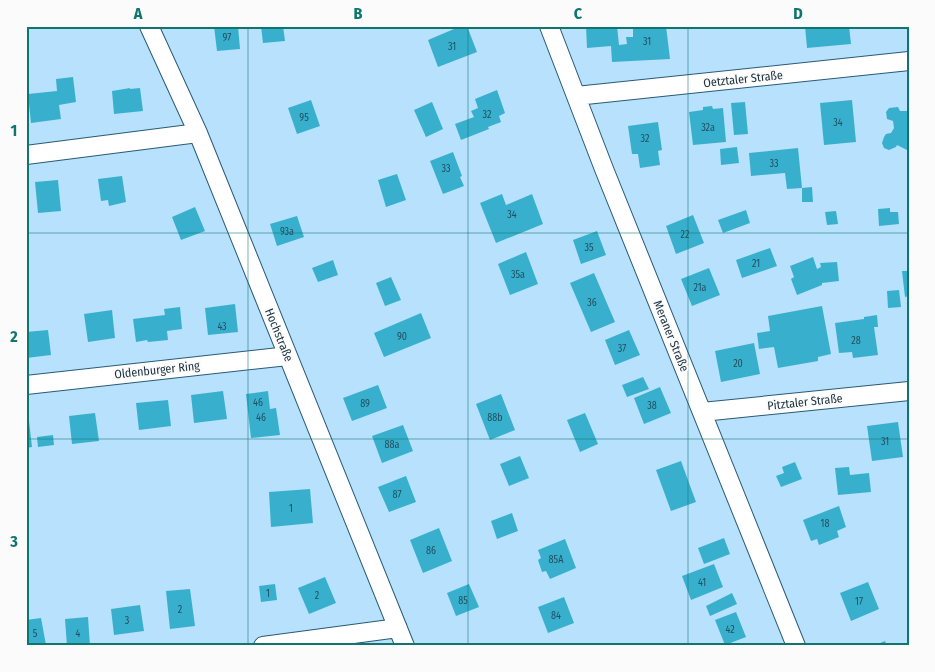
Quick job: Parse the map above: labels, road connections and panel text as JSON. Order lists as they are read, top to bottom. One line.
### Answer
{"streets":{"street":["Oetztaler Straße","Hochstraße","Meraner Straße","Oldenburger Ring","Pitztaler Straße"]},"crossings":[["Oetztaler Straße","Meraner Straße"],["Hochstraße","Oldenburger Ring"],["Meraner Straße","Pitztaler Straße"]],"house_numbers":["97","31","31","32","95","34","32a","32","33","33","34","93a","22","35","21","35a","21a","36","43","90","28","37","20","46","89","38","46","88b","31","88a","87","1","18","86","85A","41","1","2","85","17","2","84","3","42","5","4"],"grid":{"columns":["A","B","C","D"],"rows":["1","2","3"]}}
